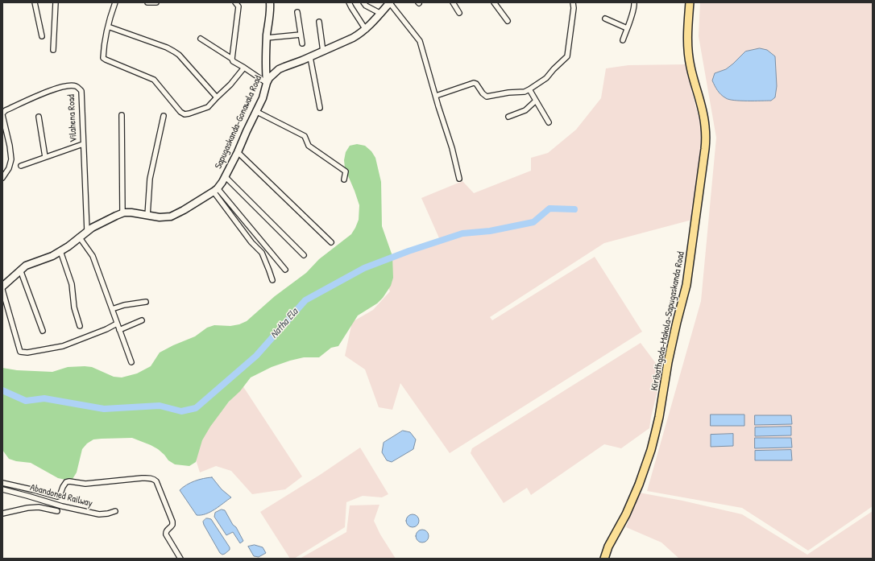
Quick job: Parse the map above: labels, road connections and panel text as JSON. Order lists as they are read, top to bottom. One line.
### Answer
{"streets":{"main road":["Kiribathgoda-Makola-Sapugaskanda Road"],"street":["Vilahena Road","Sapugaskanda-Gonawala Road","Abandoned Railway"]},"crossings":[["Vilahena Road","Sapugaskanda-Gonawala Road"]],"water":["Natha Ela"]}
